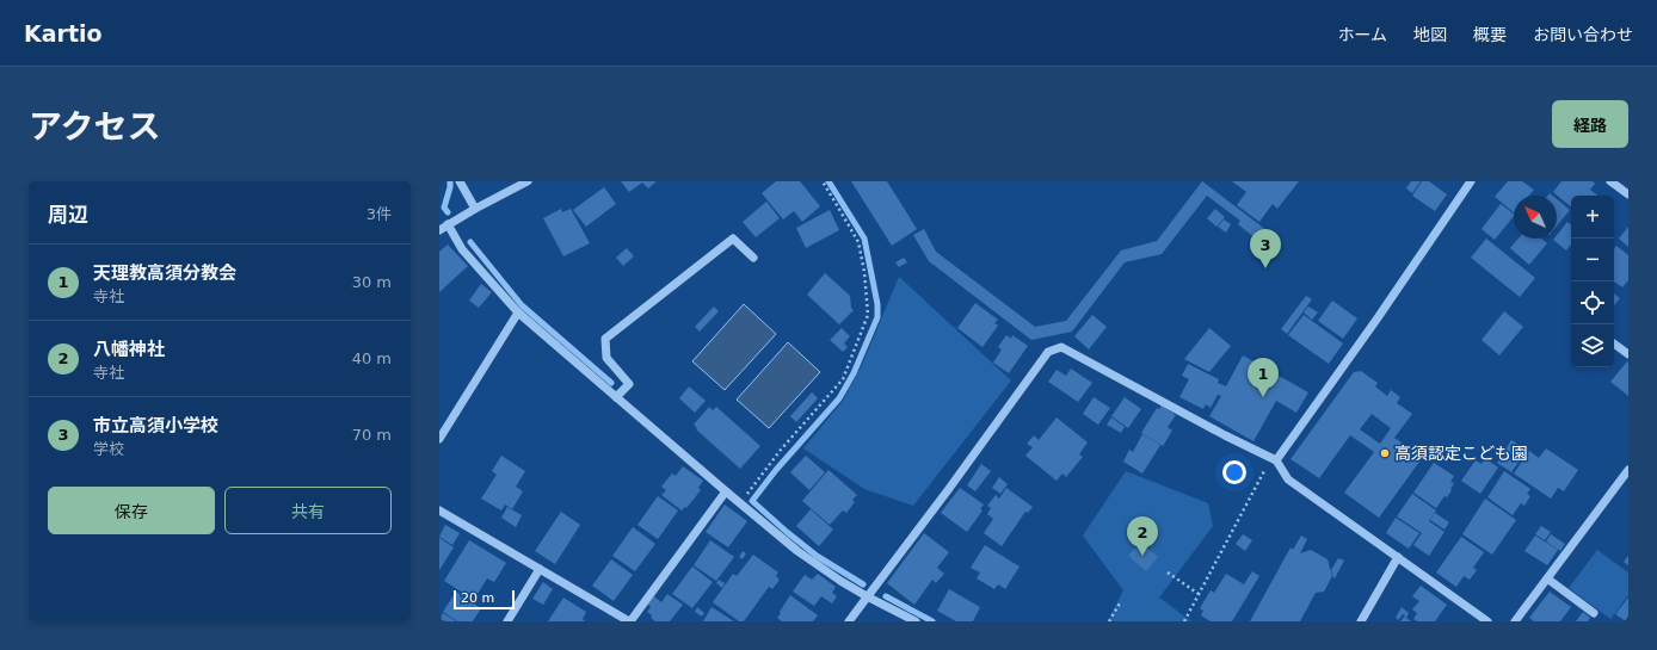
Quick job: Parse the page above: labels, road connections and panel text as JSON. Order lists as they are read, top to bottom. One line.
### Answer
{"places":["高須認定こども園"],"scale_bar":"20 m","north":"top left","page":{"header":"Kartio","nav":["ホーム","地図","概要","お問い合わせ"],"title":"アクセス","buttons":["経路",["保存","共有"]],"heading":["周辺","3件"],"map_buttons":["+","−"],"pins":["3","1","2"],"list":[{"mark":"1","name":"天理教高須分教会","note":"寺社","value":"30 m"},{"mark":"2","name":"八幡神社","note":"寺社","value":"40 m"},{"mark":"3","name":"市立高須小学校","note":"学校","value":"70 m"}],"scale":"20 m"}}
